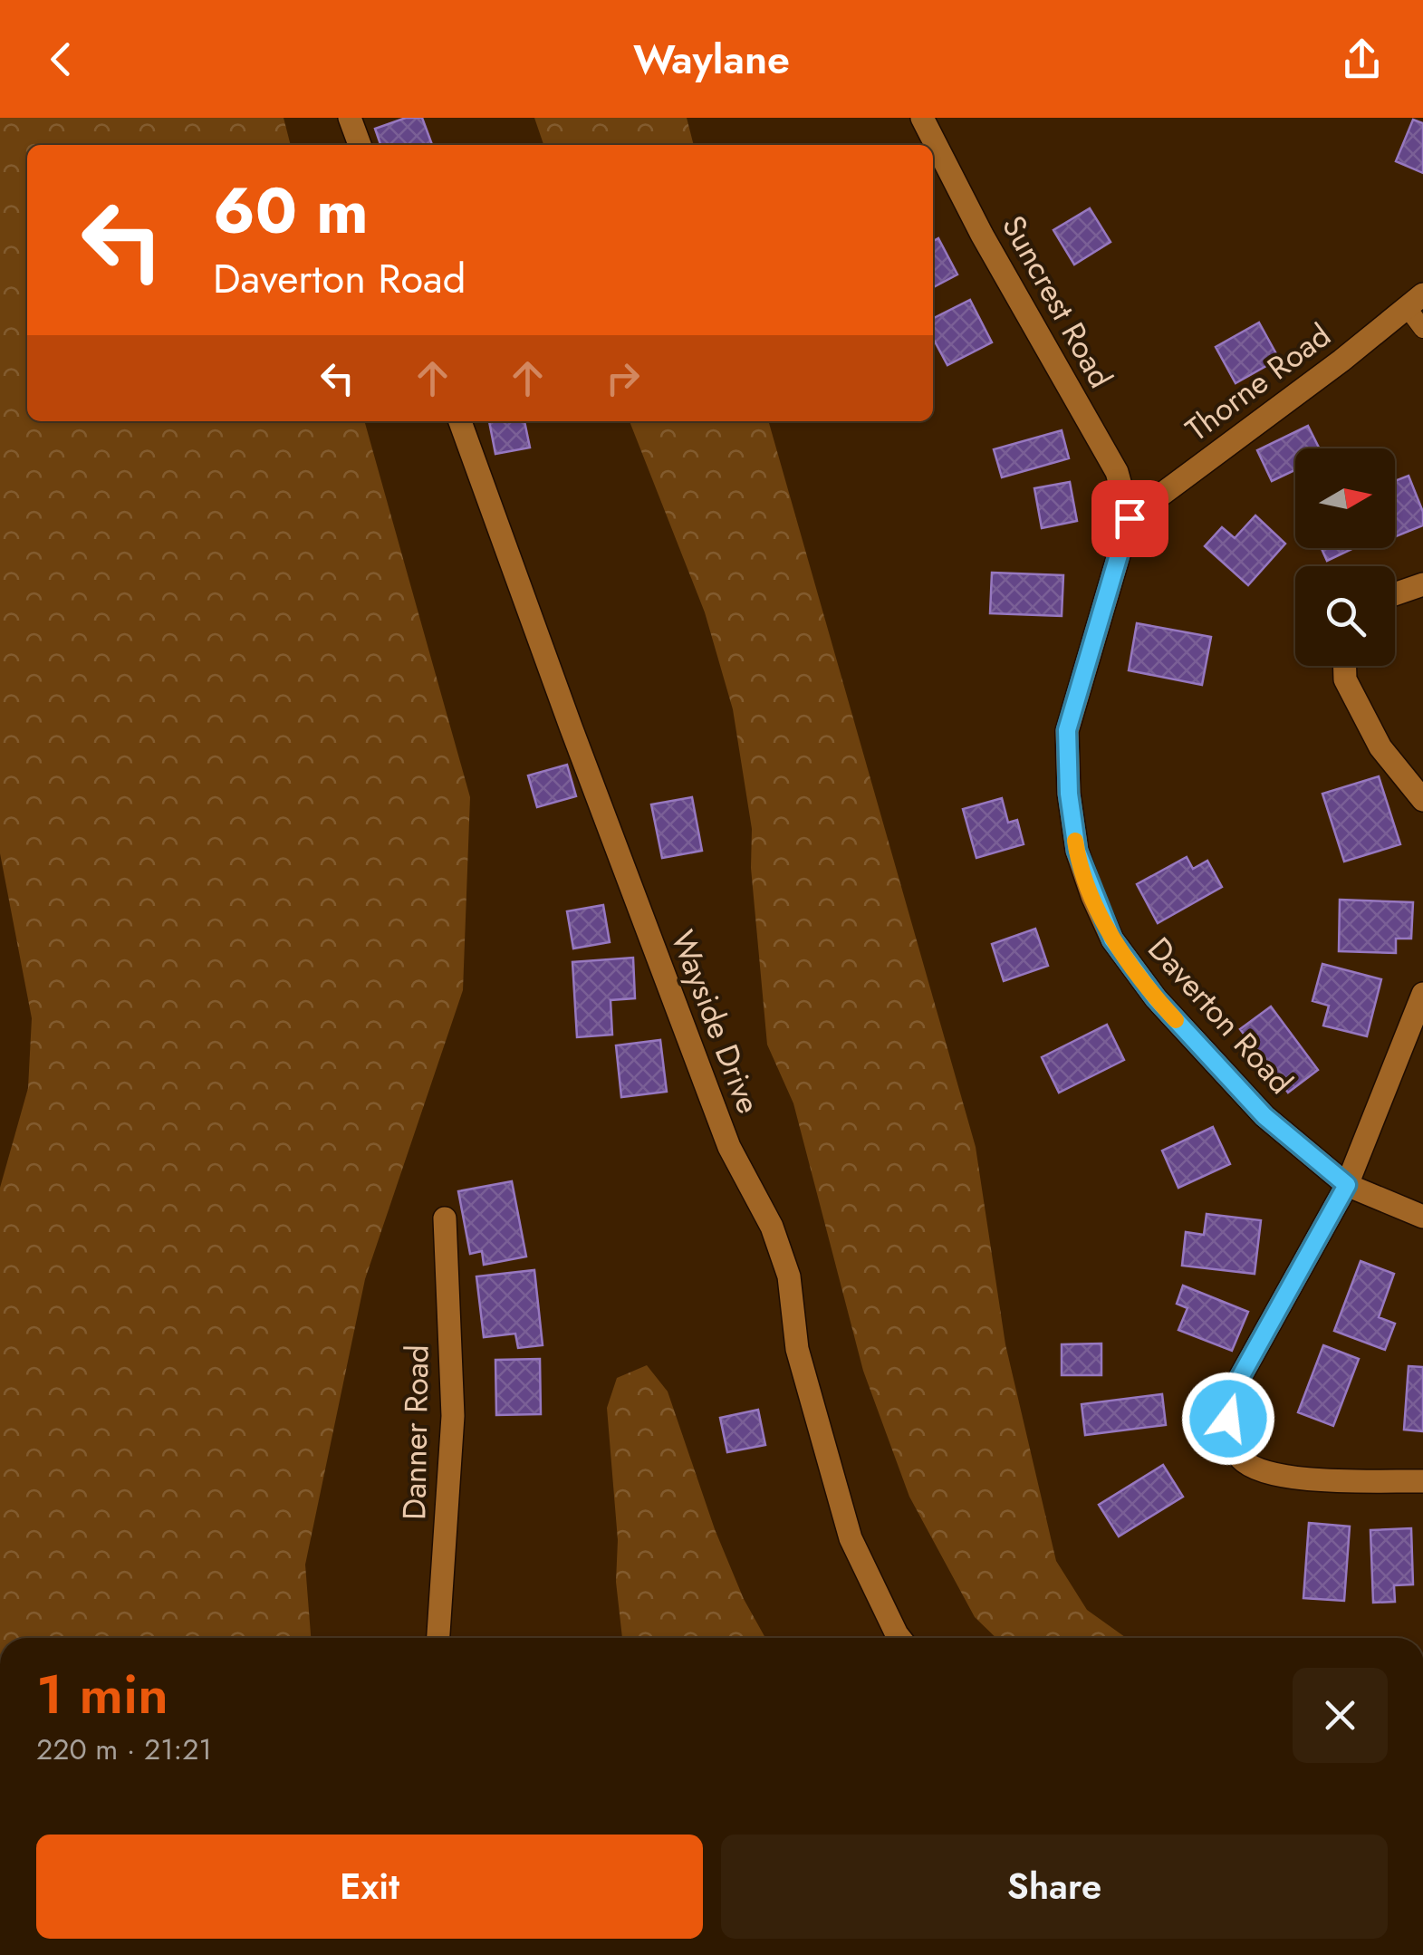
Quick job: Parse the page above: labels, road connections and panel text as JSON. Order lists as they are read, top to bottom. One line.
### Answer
{"streets":{"street":["Suncrest Road","Thorne Road","Daverton Road","Wayside Drive","Danner Road"]},"crossings":[["Suncrest Road","Thorne Road"],["Suncrest Road","Daverton Road"],["Thorne Road","Daverton Road"]],"north":"right","page":{"header":"Waylane","turn":["60 m","Daverton Road"],"heading":["1 min","220 m · 21:21"],"buttons":["Exit","Share"]}}
